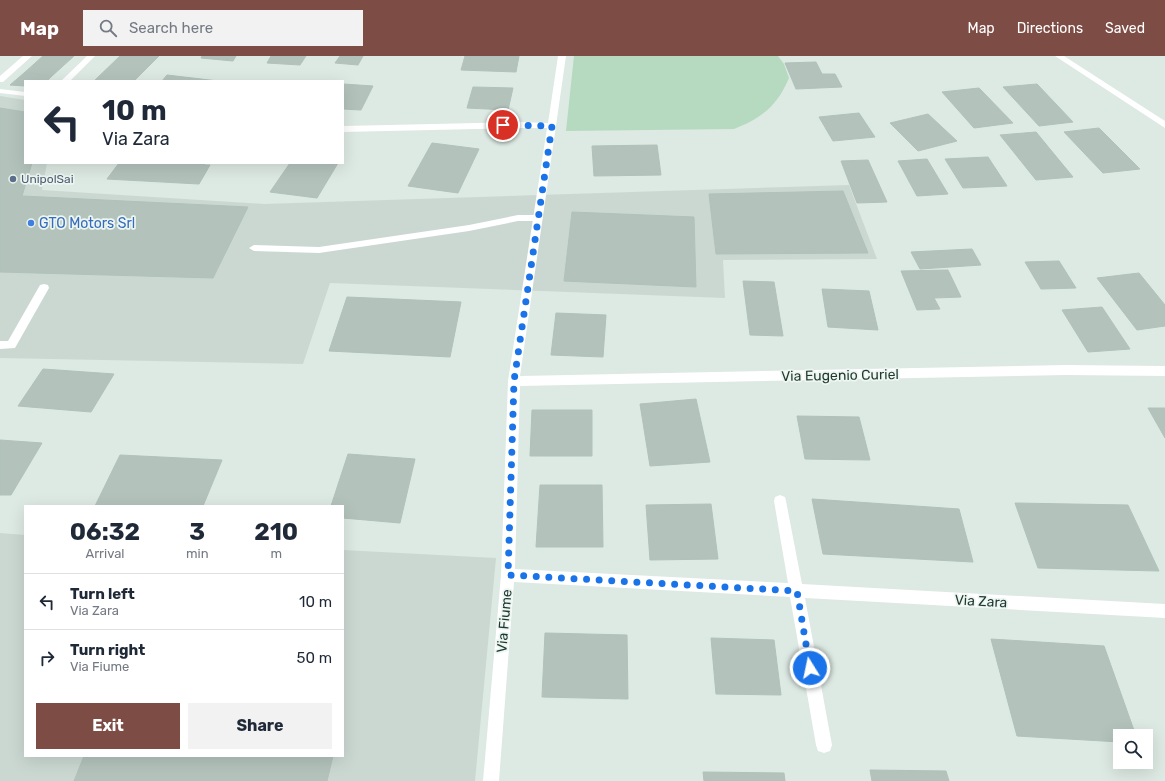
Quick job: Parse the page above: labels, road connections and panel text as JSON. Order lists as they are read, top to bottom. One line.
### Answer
{"streets":{"street":["Via Eugenio Curiel","Via Zara","Via Fiume"]},"crossings":[["Via Eugenio Curiel","Via Fiume"],["Via Zara","Via Fiume"]],"places":["UnipolSai","GTO Motors Srl"],"page":{"header":"Map","search":"Search here","nav":["Map","Directions","Saved"],"turn":["10 m","Via Zara"],"eta":["06:32","Arrival","3","min","210","m"],"list":[{"name":"Turn left","note":"Via Zara","value":"10 m"},{"name":"Turn right","note":"Via Fiume","value":"50 m"}],"buttons":["Exit","Share"]}}
